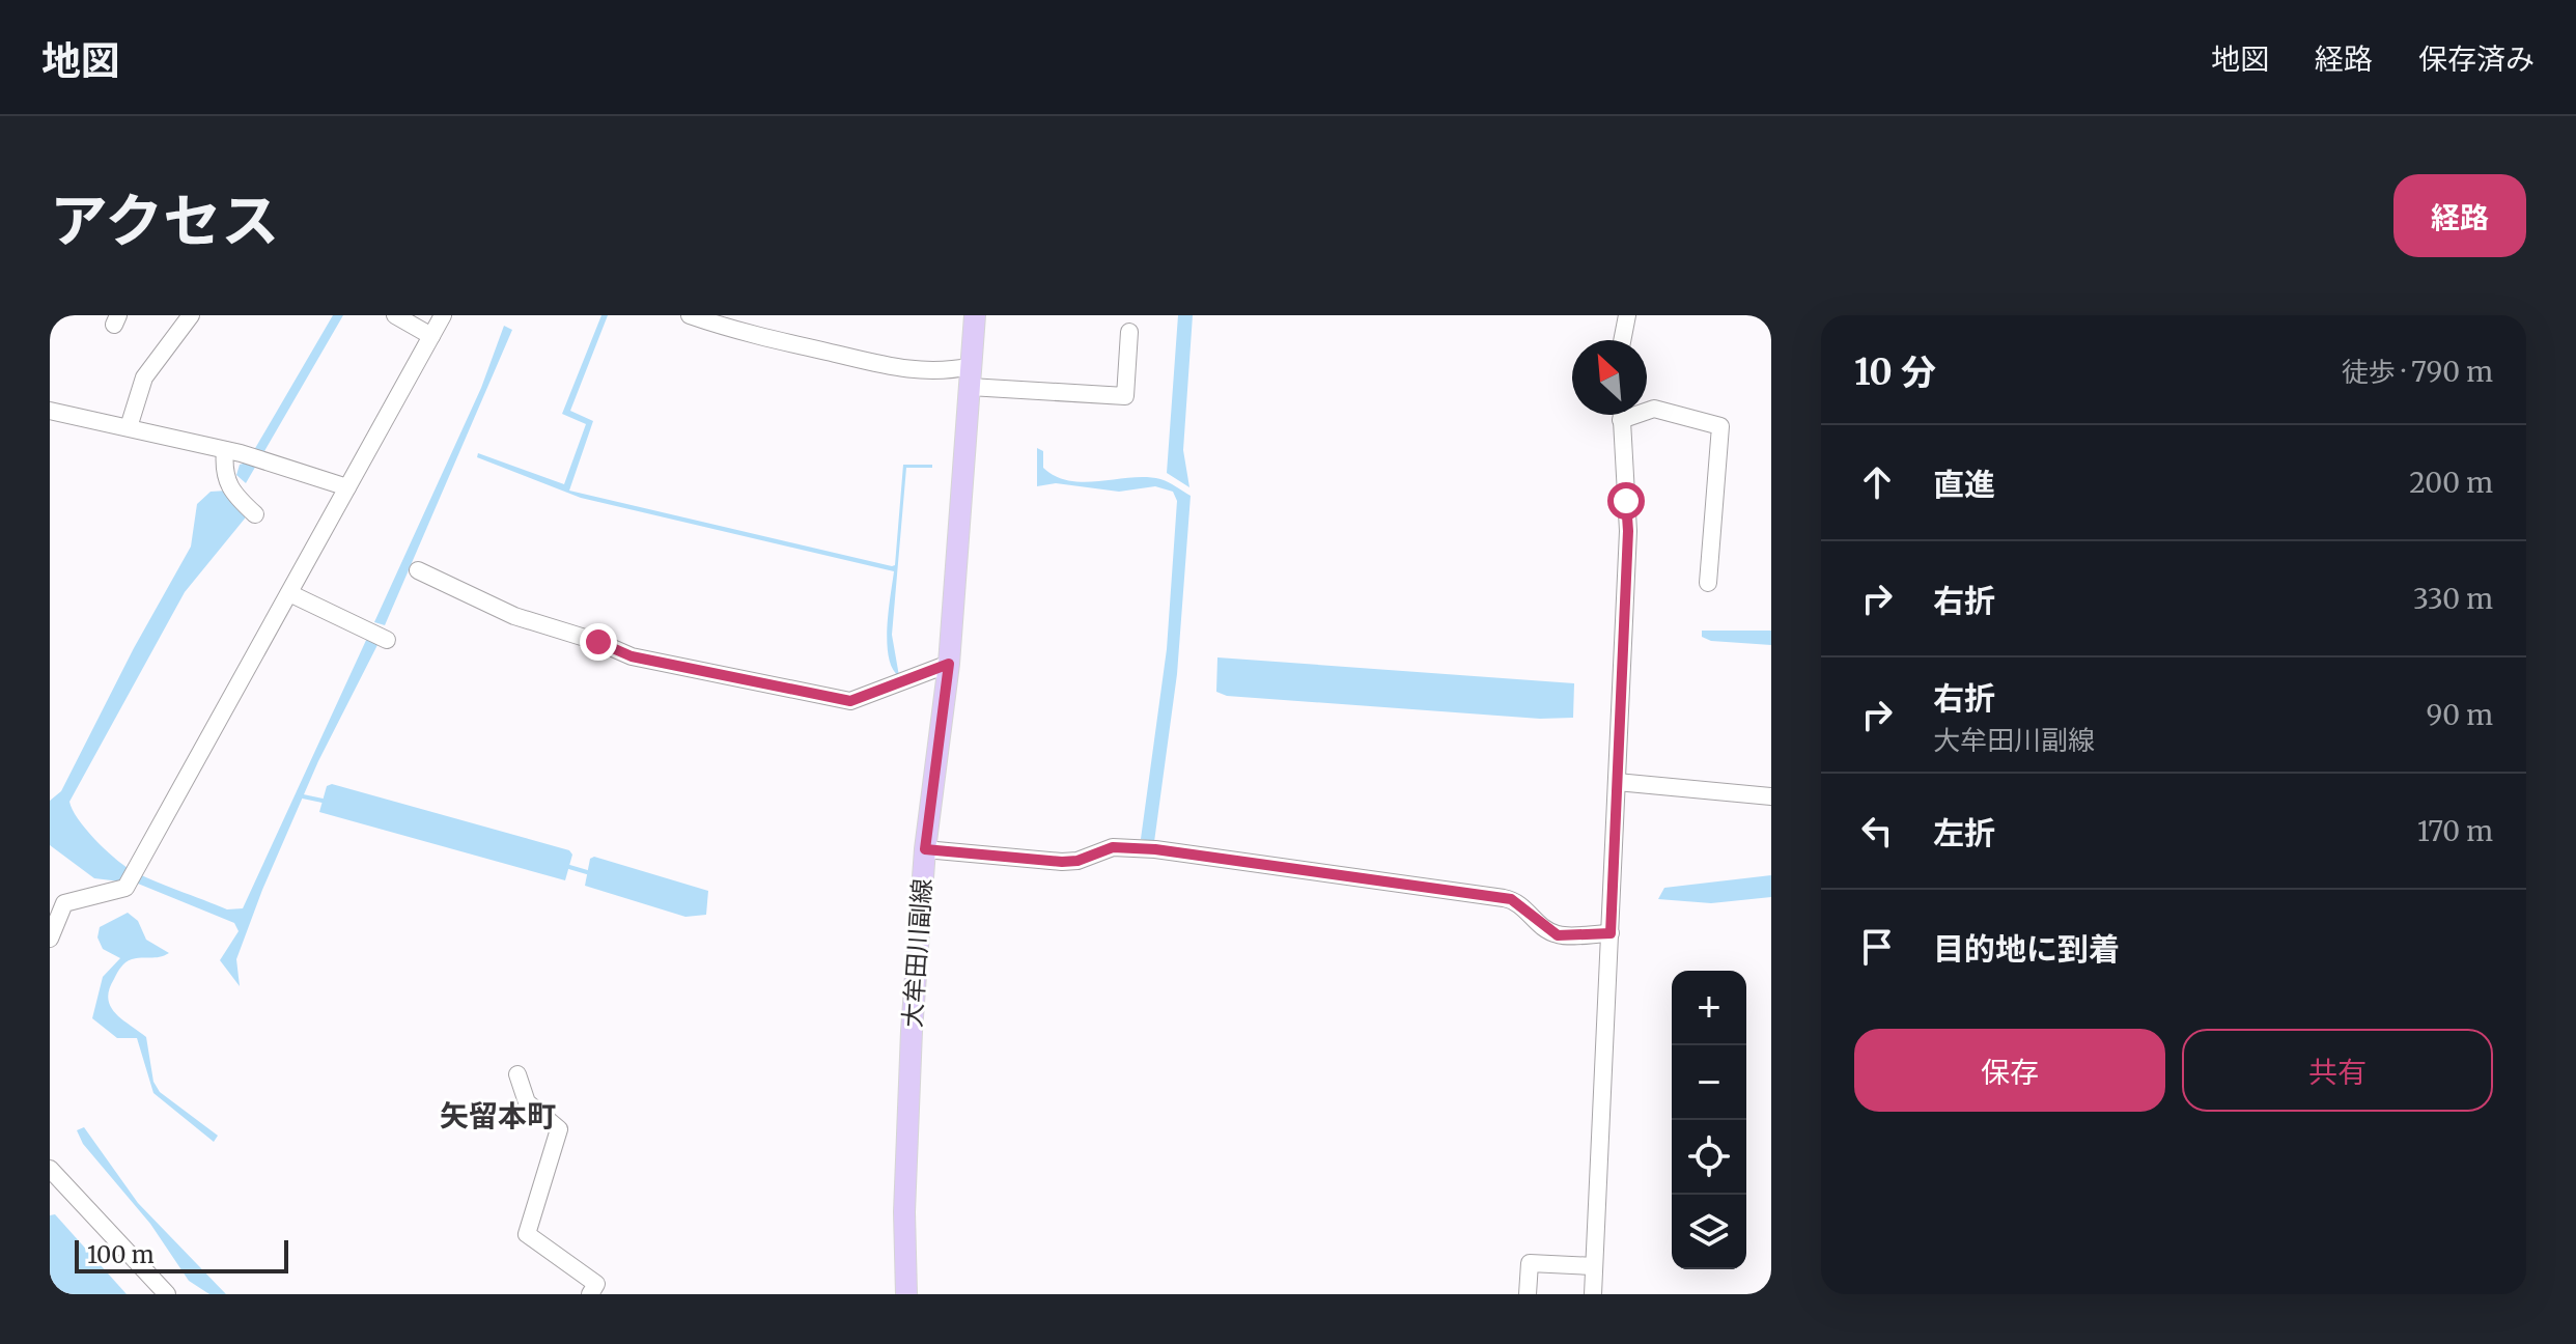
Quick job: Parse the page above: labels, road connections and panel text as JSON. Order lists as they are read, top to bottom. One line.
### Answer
{"streets":{"main road":["大牟田川副線"]},"districts":["矢留本町"],"scale_bar":"100 m","north":"top left","page":{"header":"地図","nav":["地図","経路","保存済み"],"title":"アクセス","buttons":["経路",["保存","共有"]],"heading":["10 分","徒歩 · 790 m"],"list":[["直進","200 m"],["右折","330 m"],["右折","大牟田川副線","90 m"],["左折","170 m"],"目的地に到着"],"map_buttons":["+","−"],"scale":"100 m"}}
